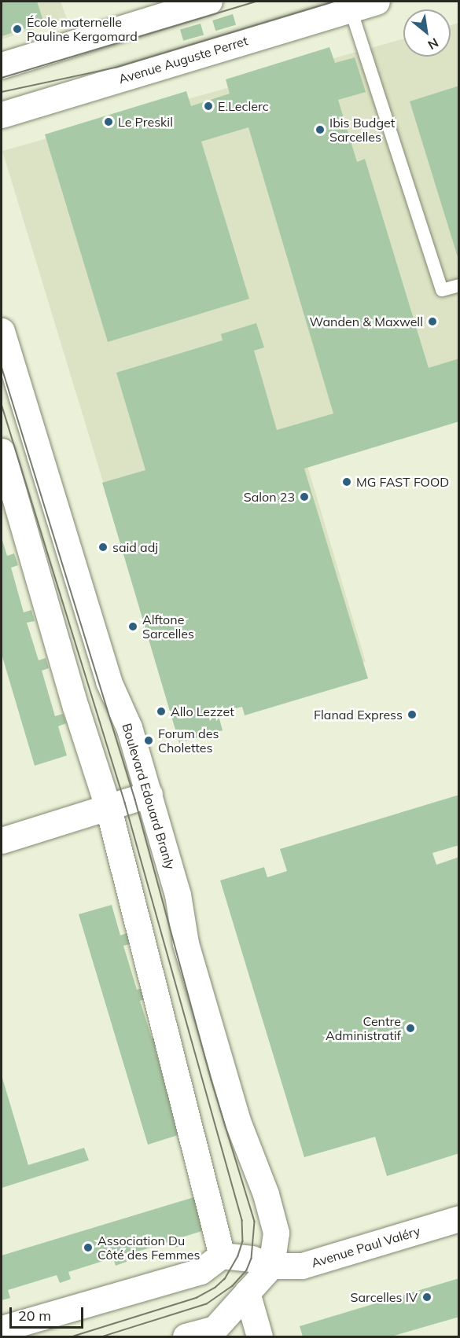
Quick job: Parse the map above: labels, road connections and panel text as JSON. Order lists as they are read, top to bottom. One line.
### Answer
{"streets":{"street":["Avenue Auguste Perret","Boulevard Edouard Branly","Avenue Paul Valéry"]},"crossings":[["Boulevard Edouard Branly","Avenue Paul Valéry"]],"places":["École maternelle Pauline Kergomard","E.Leclerc","Le Preskil","Ibis Budget Sarcelles","Wanden & Maxwell","MG FAST FOOD","Salon 23","said adj","Alftone Sarcelles","Allo Lezzet","Flanad Express","Forum des Cholettes","Centre Administratif","Association Du Côté des Femmes","Sarcelles IV"],"scale_bar":"20 m","north":"bottom right"}
